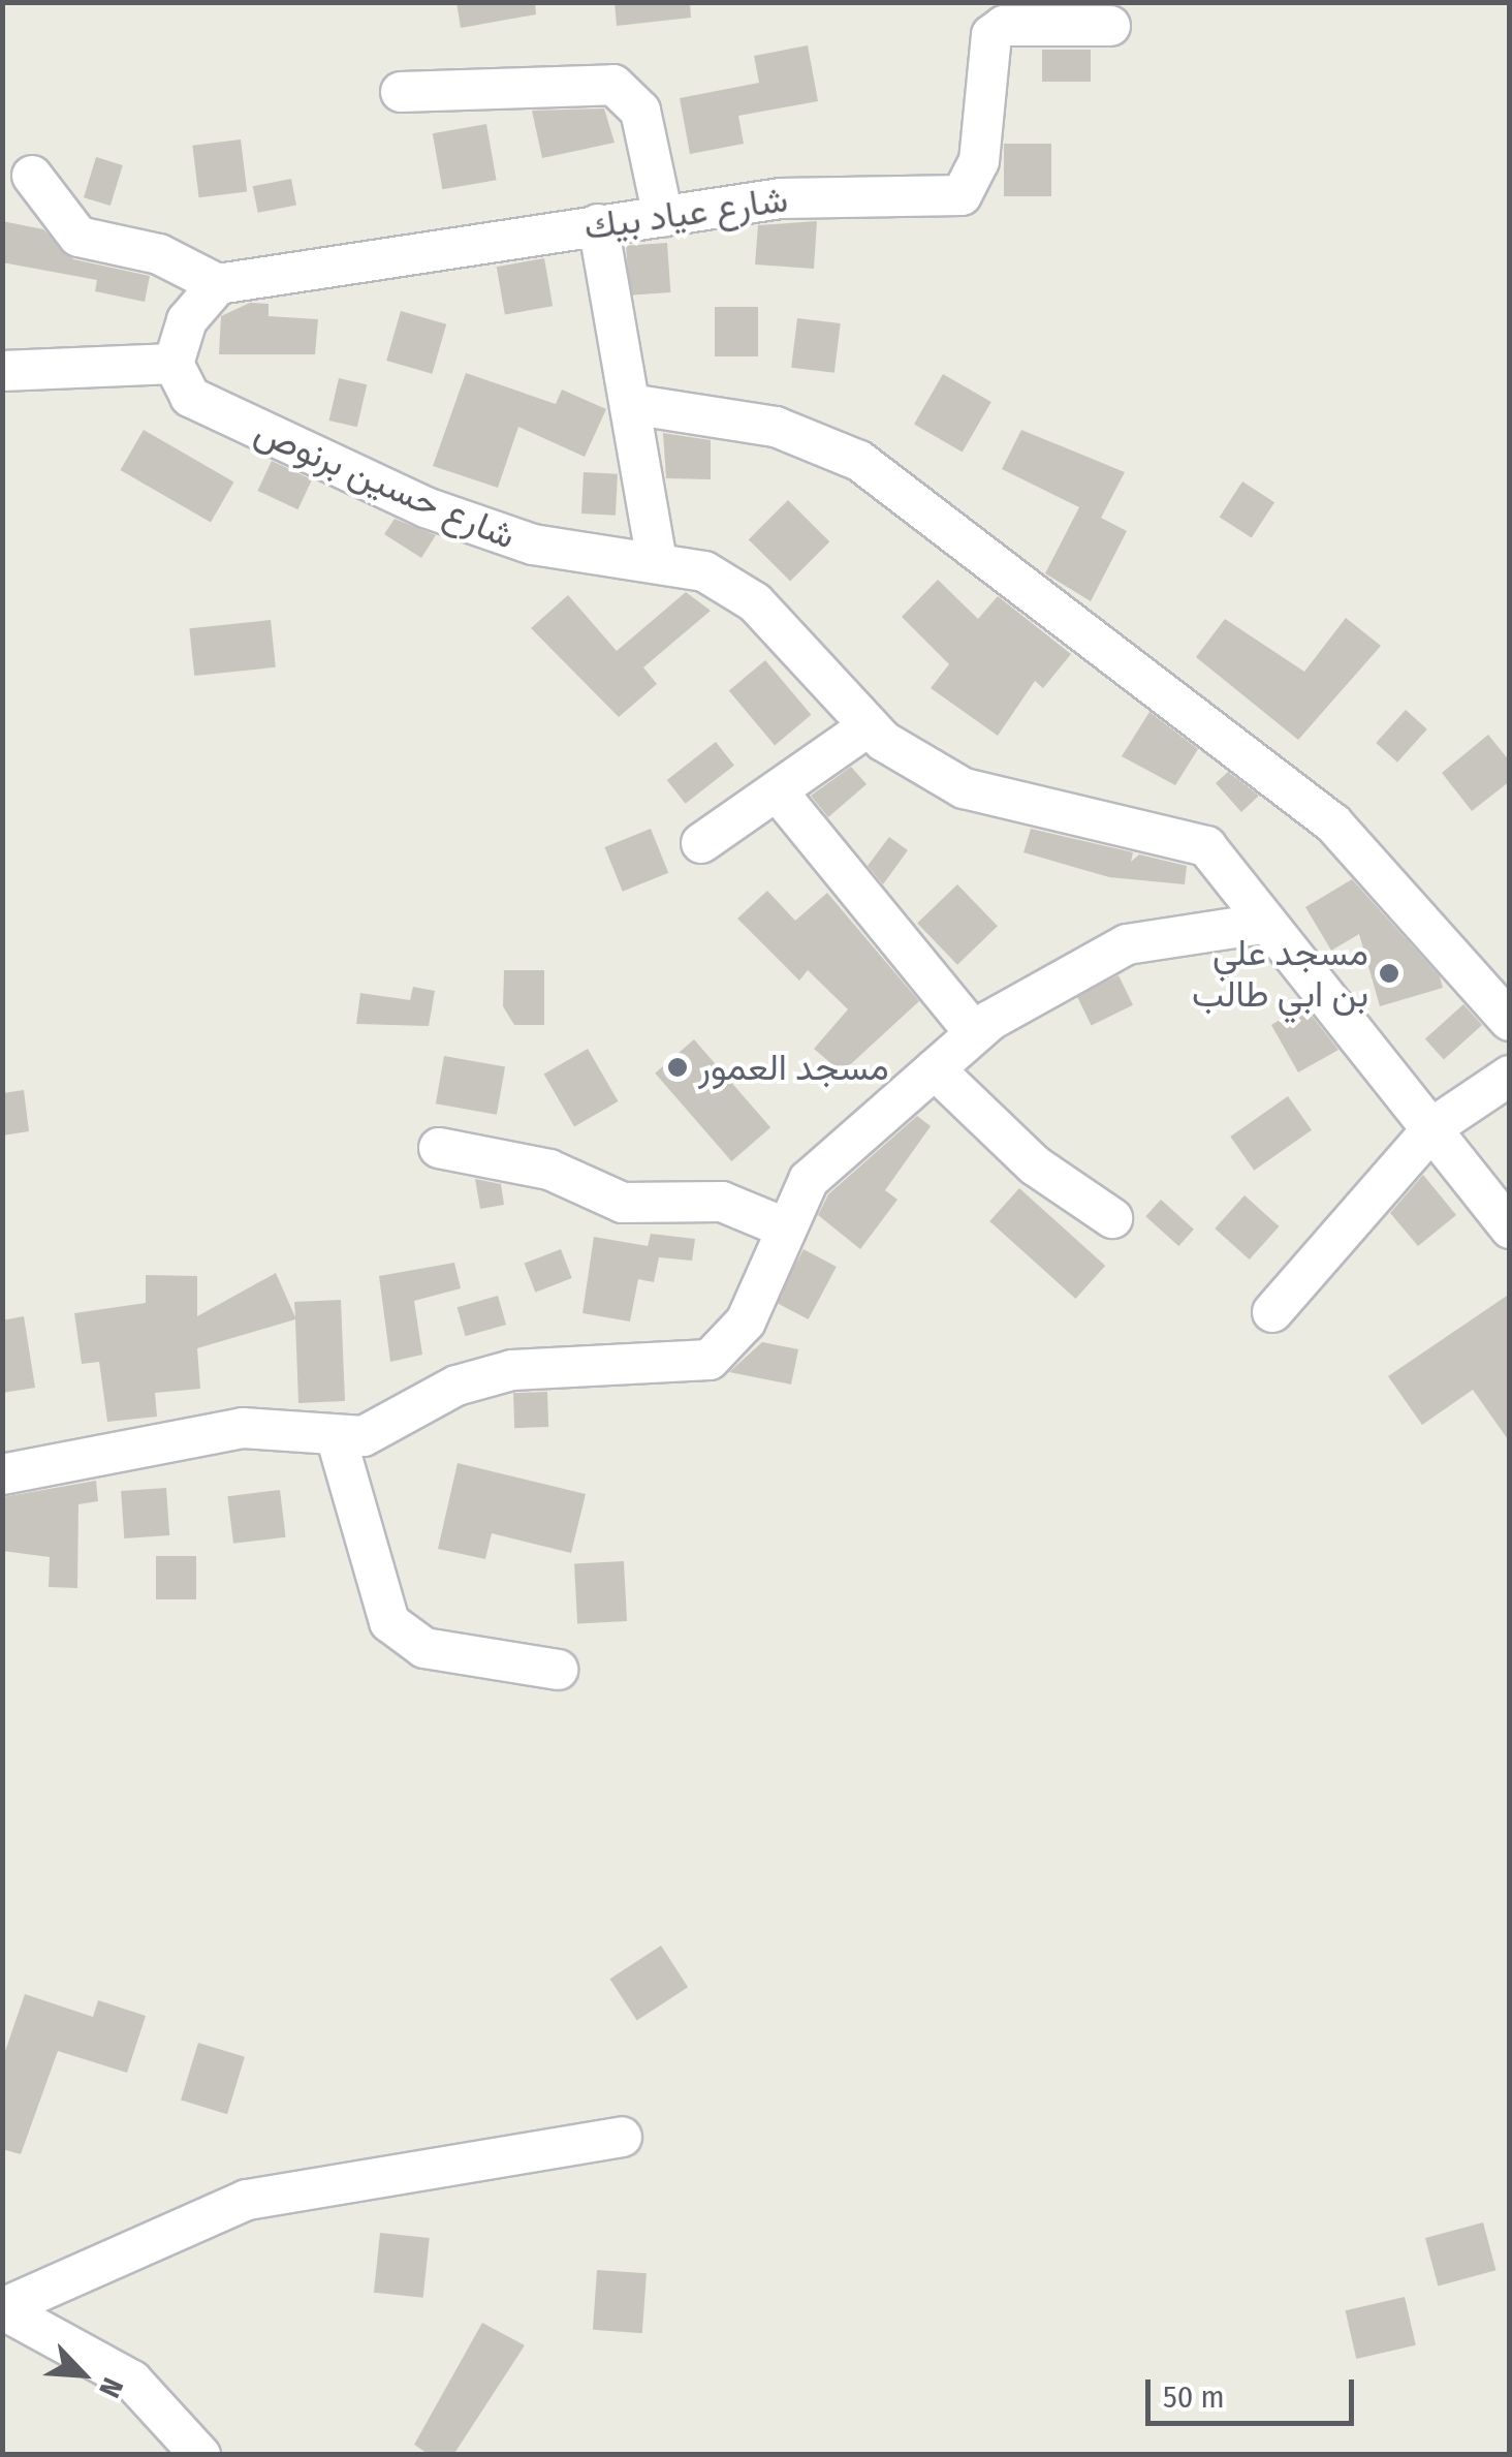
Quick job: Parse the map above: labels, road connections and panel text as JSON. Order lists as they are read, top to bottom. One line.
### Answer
{"streets":{"street":["شارع عياد بيك","شارع حسين برنوص"]},"places":["مسجد علي بن ابي طالب","مسجد العمور"],"scale_bar":"50 m","north":"bottom right"}
